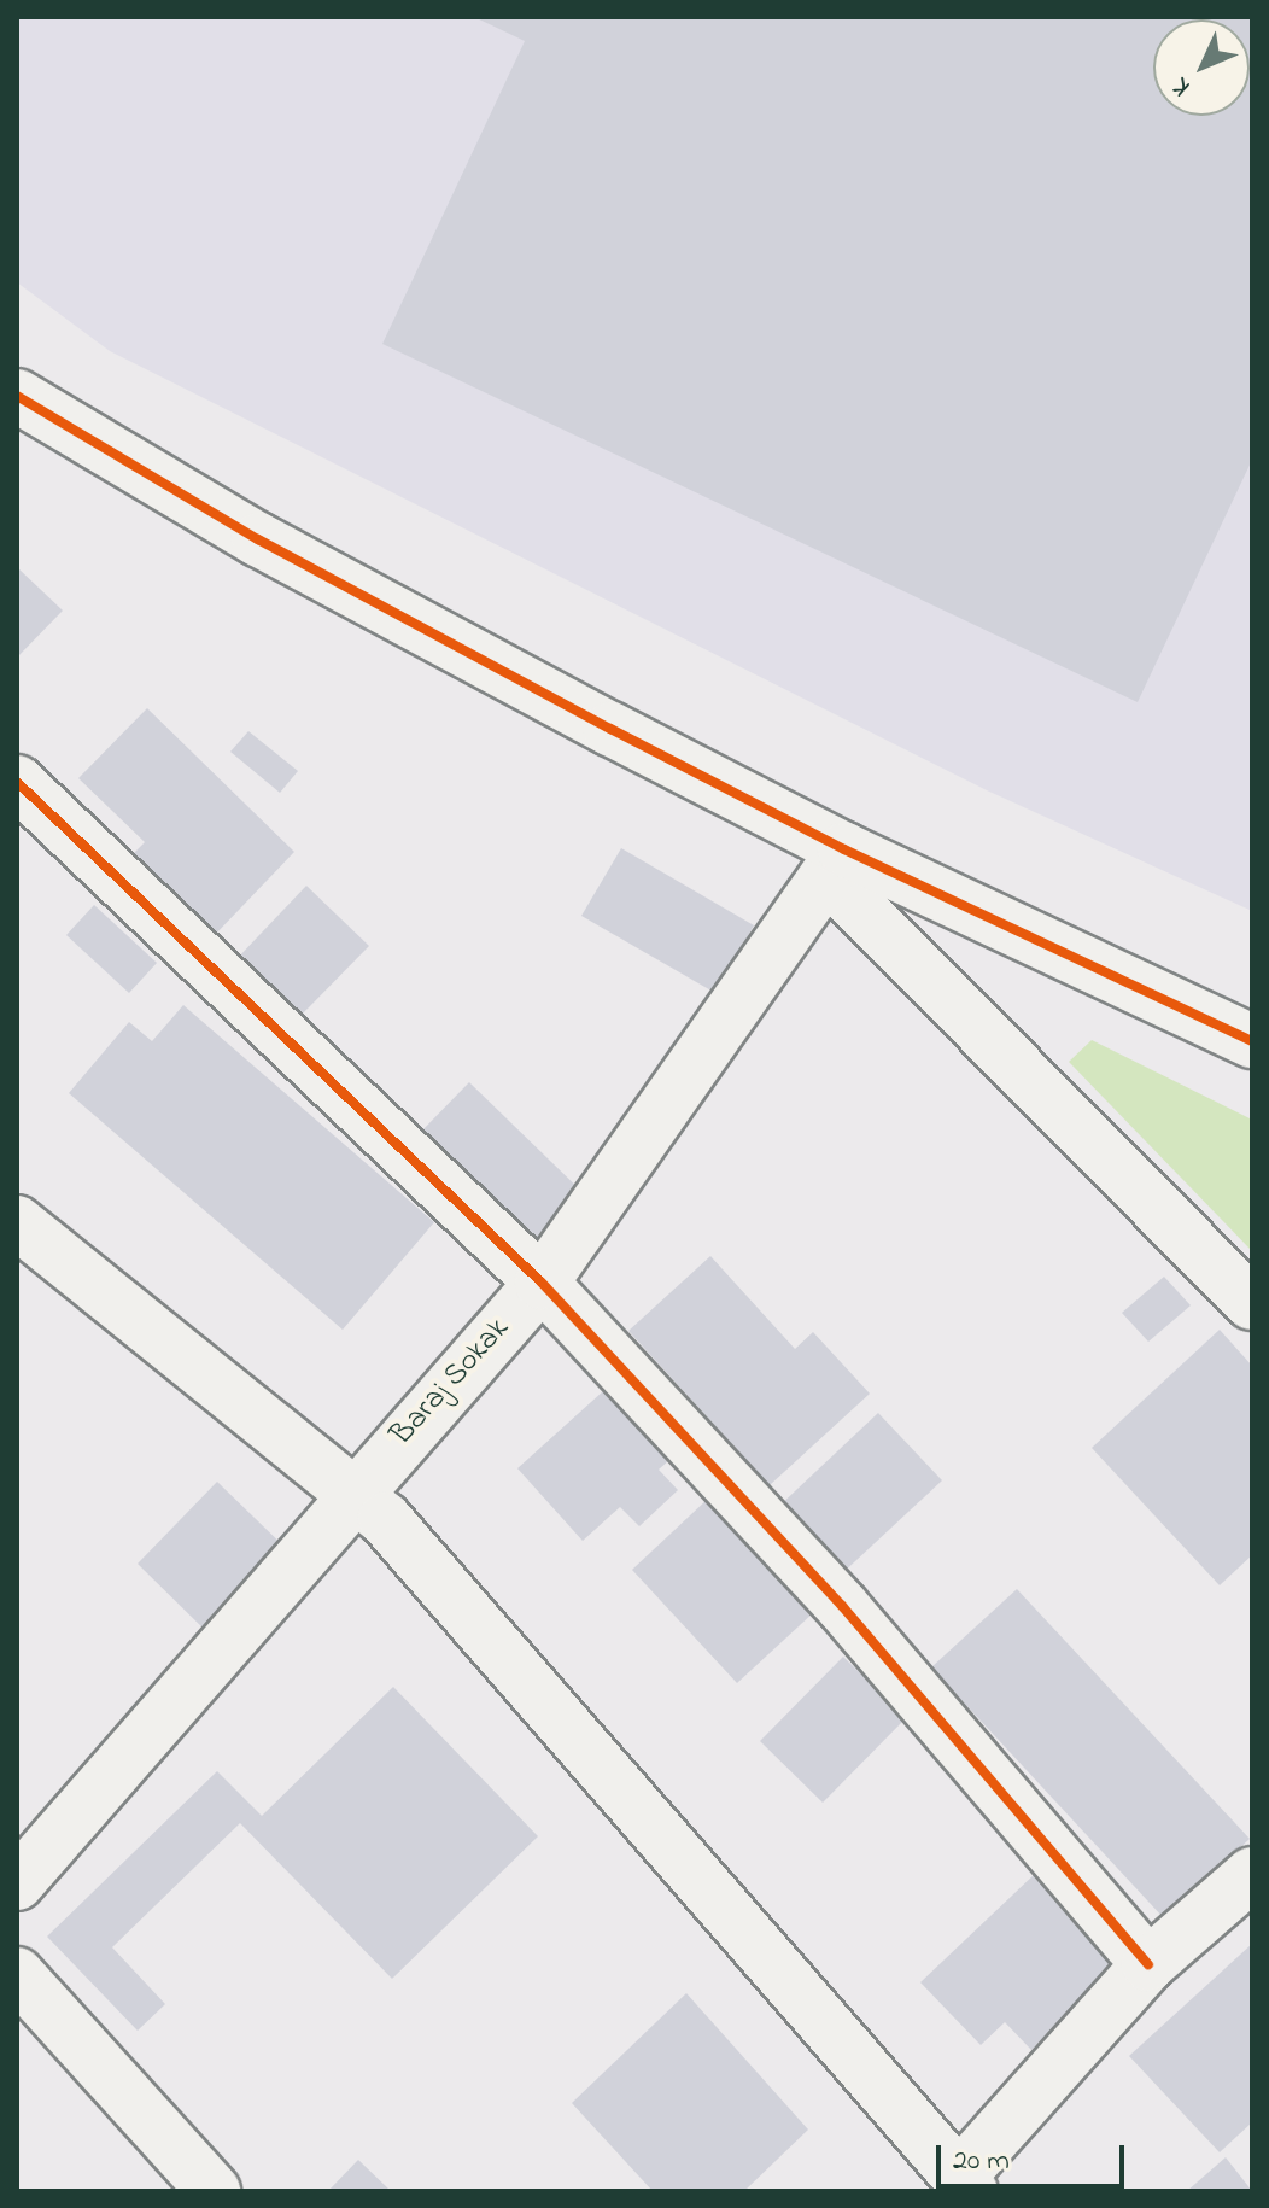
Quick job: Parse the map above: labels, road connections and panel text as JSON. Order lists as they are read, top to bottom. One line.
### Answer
{"streets":{"street":["Baraj Sokak"]},"scale_bar":"20 m","north":"bottom left"}
